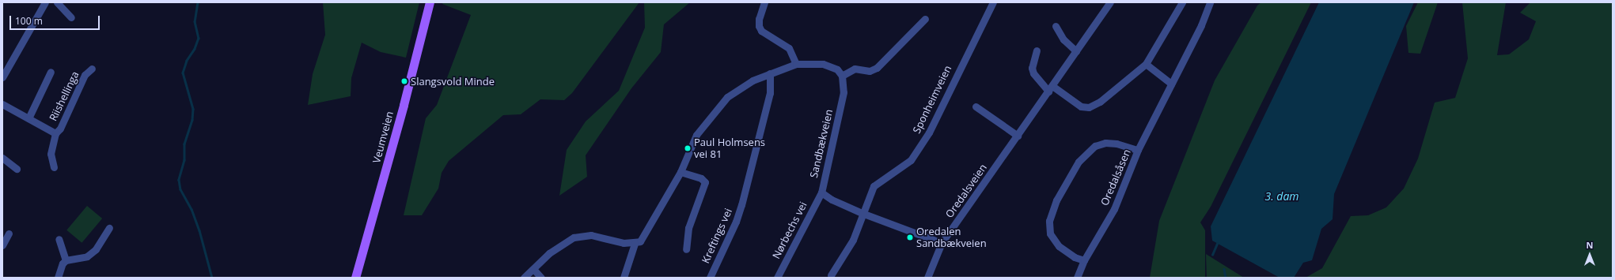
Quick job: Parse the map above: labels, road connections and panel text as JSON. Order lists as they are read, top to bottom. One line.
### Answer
{"streets":{"main road":["Veumveien"],"street":["Riishellinga","Sponheimveien","Sandbækveien","Oredalsåsen","Oredalsveien","Nørbechs vei","Kreftings vei"]},"crossings":[["Sponheimveien","Sandbækveien"],["Sandbækveien","Oredalsveien"],["Sandbækveien","Nørbechs vei"]],"water":["3. dam"],"places":["Slangsvold Minde","Paul Holmsens vei 81","Oredalen Sandbækveien"],"scale_bar":"100 m","north":"top"}
